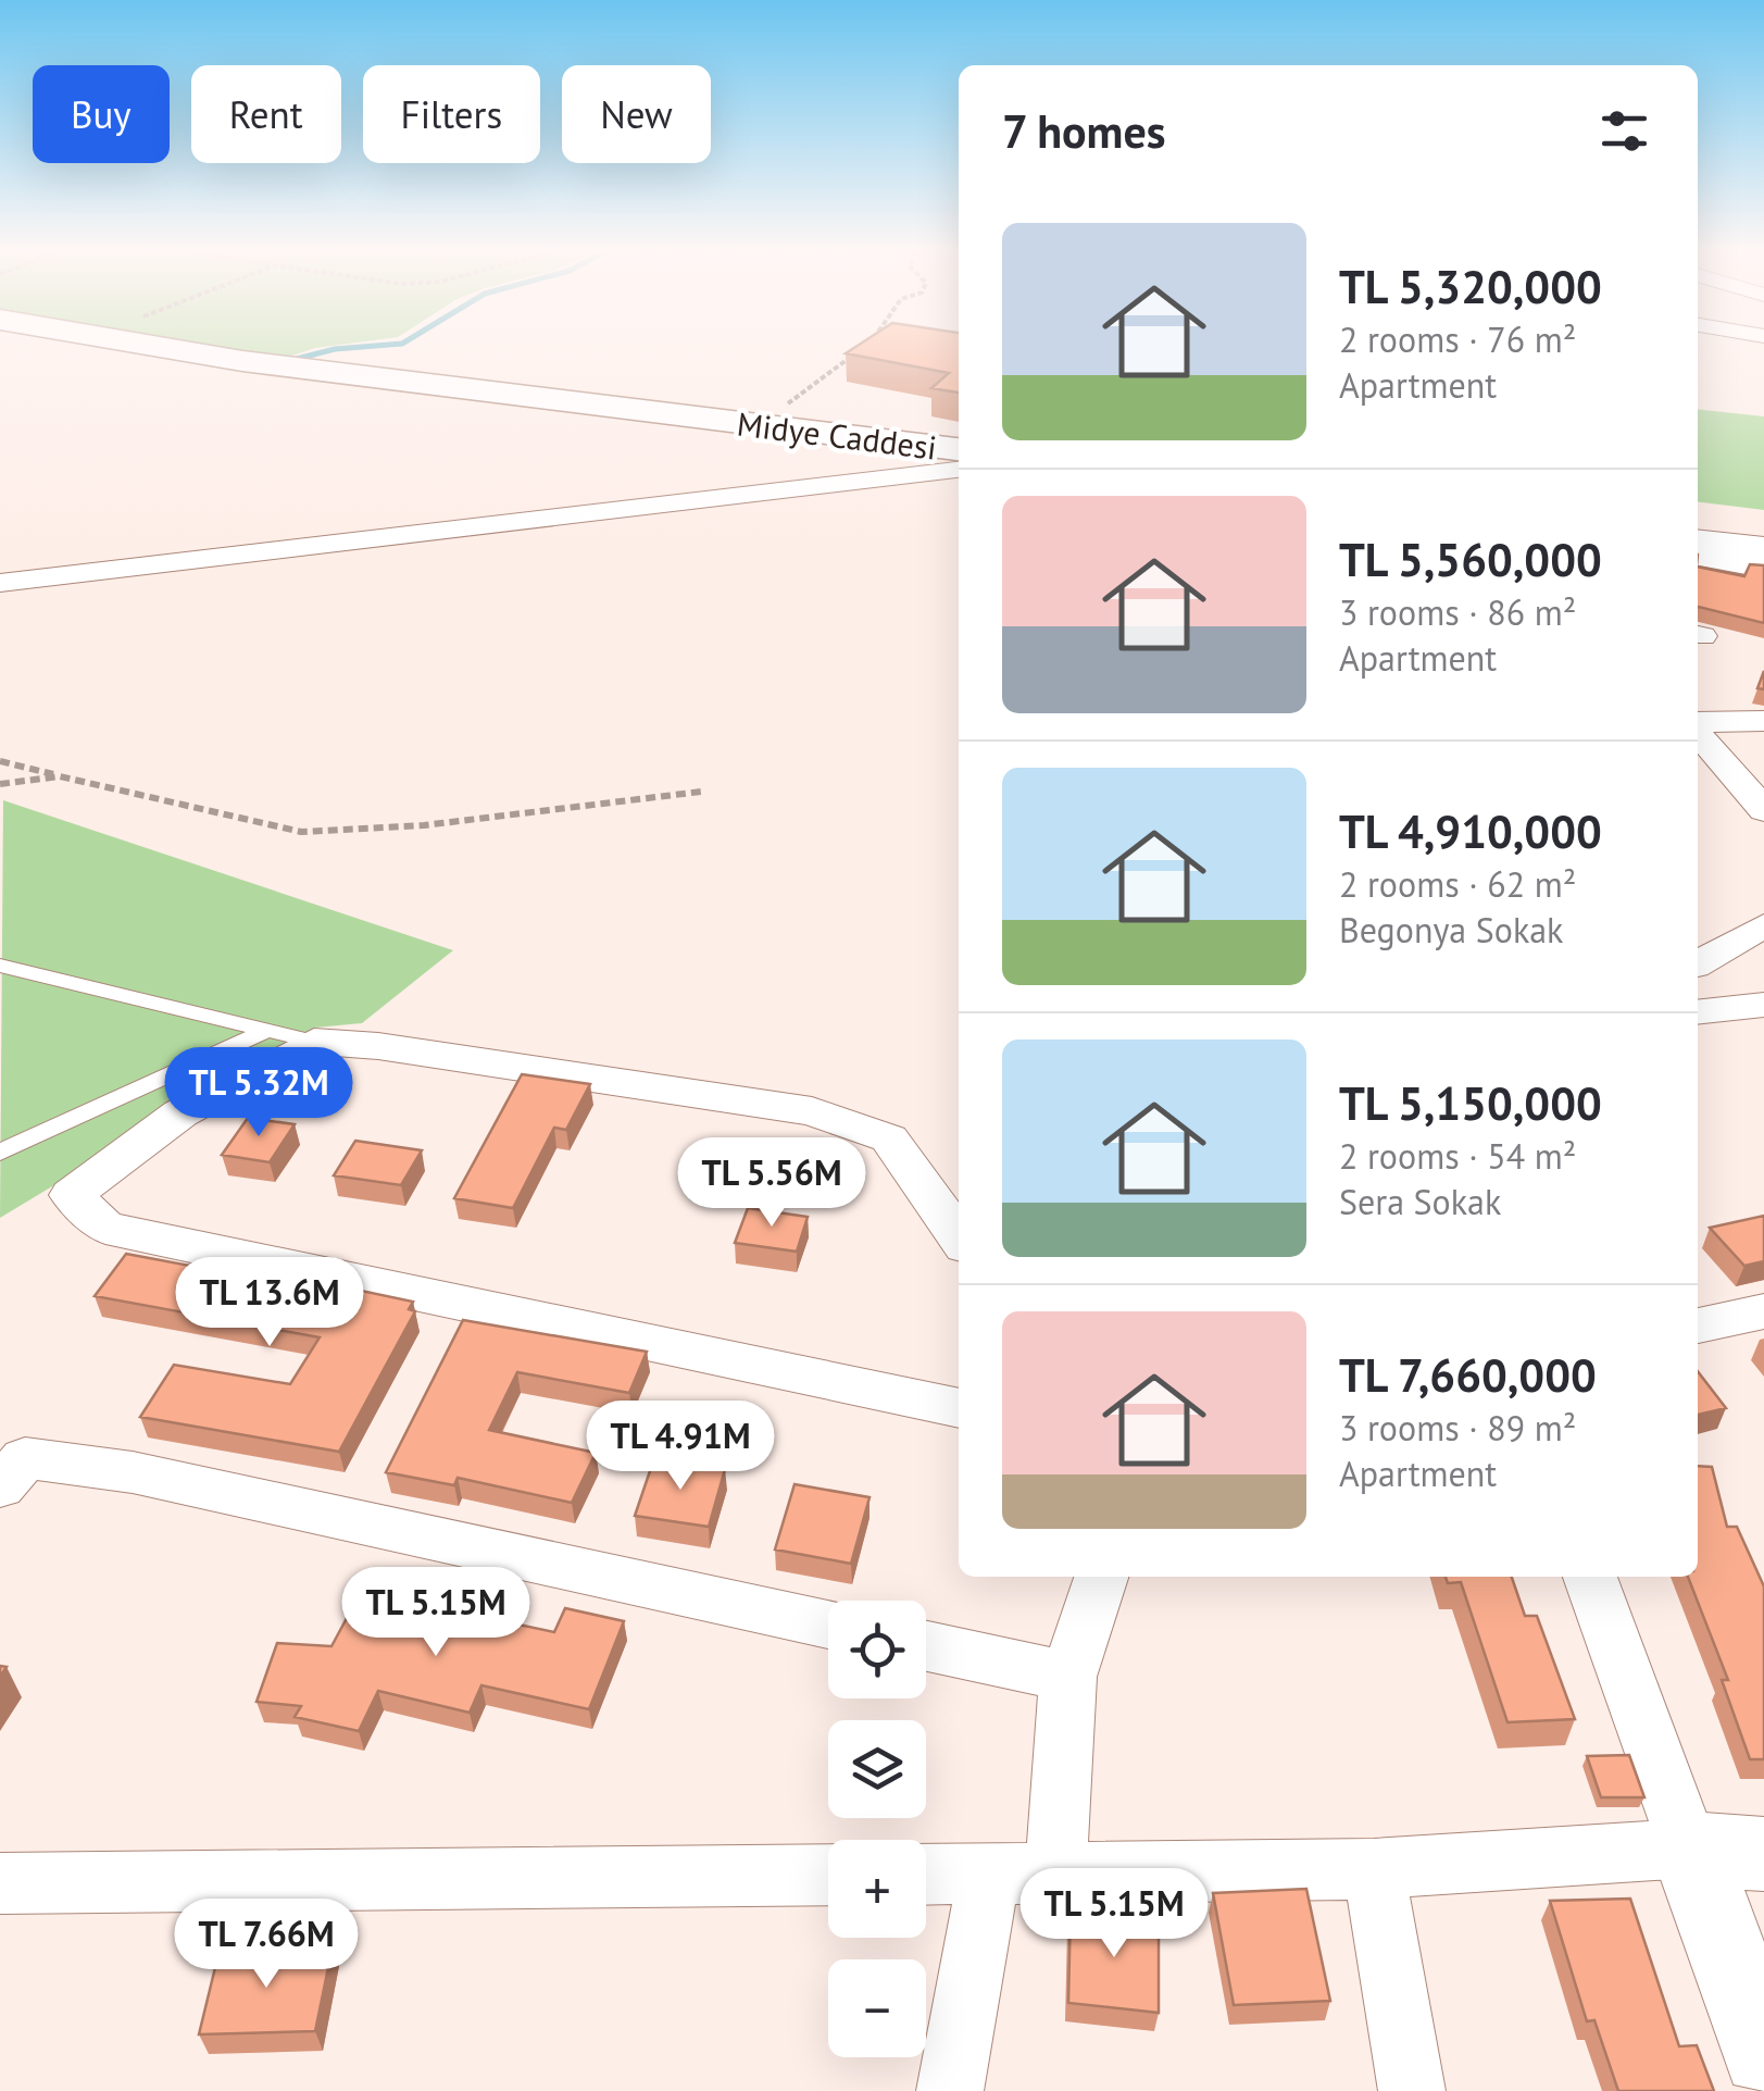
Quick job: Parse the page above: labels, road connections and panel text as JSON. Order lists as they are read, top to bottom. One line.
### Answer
{"streets":{"main road":["Midye Caddesi"]},"page":{"chip":["Buy","Rent","Filters","New"],"heading":"7 homes","list":[{"name":"TL 5,320,000","note":"2 rooms · 76 m² · Apartment"},{"name":"TL 5,560,000","note":"3 rooms · 86 m² · Apartment"},{"name":"TL 4,910,000","note":"2 rooms · 62 m² · Begonya Sokak"},{"name":"TL 5,150,000","note":"2 rooms · 54 m² · Sera Sokak"},{"name":"TL 7,660,000","note":"3 rooms · 89 m² · Apartment"}],"price":["TL 5.32M","TL 5.56M","TL 13.6M","TL 4.91M","TL 5.15M","TL 5.15M","TL 7.66M"],"map_buttons":["+","−"]}}
